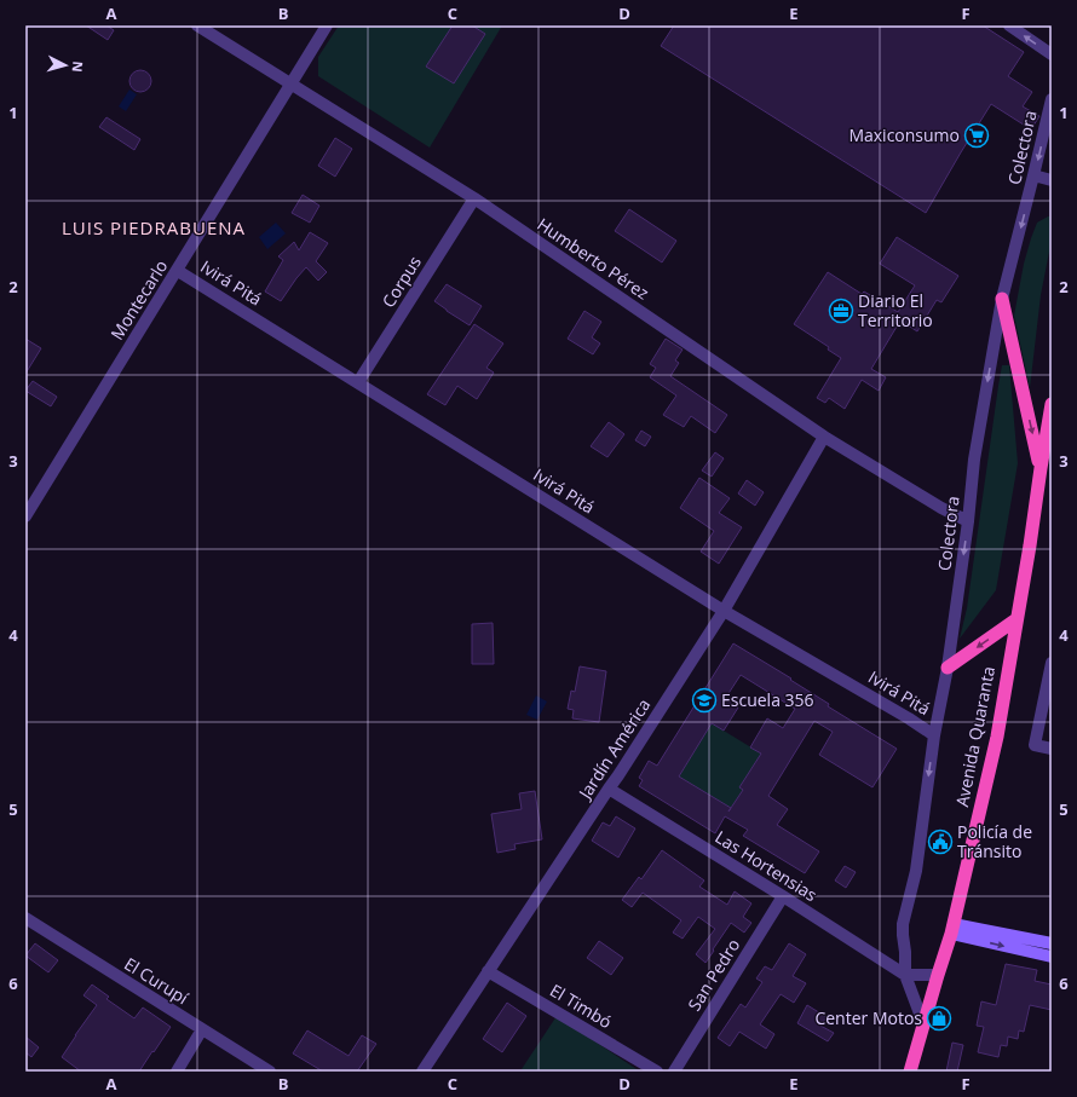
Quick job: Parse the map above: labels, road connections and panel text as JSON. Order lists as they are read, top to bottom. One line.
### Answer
{"streets":{"highway":["Avenida Quaranta"],"street":["Colectora","Humberto Pérez","Corpus","Ivirá Pitá","Montecarlo","Jardín América","Las Hortensias","San Pedro","El Curupí","El Timbó"]},"crossings":[["Colectora","Humberto Pérez"],["Colectora","Ivirá Pitá"],["Colectora","Las Hortensias"],["Humberto Pérez","Corpus"],["Humberto Pérez","Montecarlo"],["Humberto Pérez","Jardín América"],["Corpus","Ivirá Pitá"],["Ivirá Pitá","Montecarlo"],["Ivirá Pitá","Jardín América"],["Jardín América","Las Hortensias"],["Jardín América","El Timbó"],["Las Hortensias","San Pedro"]],"one_way":["Colectora"],"districts":["LUIS PIEDRABUENA"],"places":{"supermarket":["Maxiconsumo"],"office":["Diario El Territorio"],"school or university":["Escuela 356"],"public building":["Policía de Tránsito"],"shop":["Center Motos"]},"north":"right","grid":{"columns":["A","B","C","D","E","F"],"rows":["1","2","3","4","5","6"]}}
